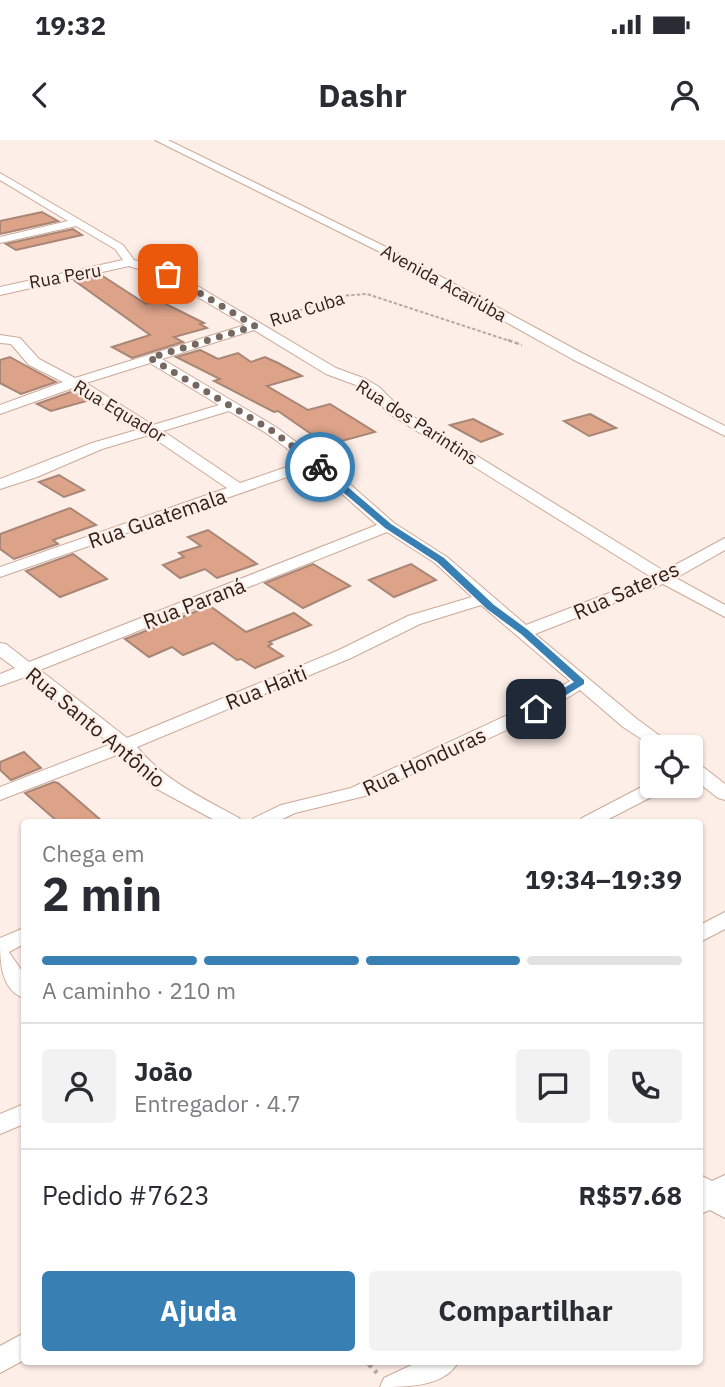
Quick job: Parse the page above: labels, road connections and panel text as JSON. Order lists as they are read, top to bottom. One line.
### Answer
{"streets":{"street":["Rua Peru","Avenida Acariúba","Rua Cuba","Rua Equador","Rua dos Parintins","Rua Guatemala","Rua Sateres","Rua Paraná","Rua Haiti","Rua Santo Antônio","Rua Honduras"]},"crossings":[["Rua Peru","Rua dos Parintins"],["Rua Cuba","Rua Equador"],["Rua Cuba","Rua dos Parintins"],["Rua Equador","Rua Guatemala"],["Rua dos Parintins","Rua Sateres"],["Rua Paraná","Rua Santo Antônio"],["Rua Haiti","Rua Santo Antônio"]],"page":{"status":"19:32","header":"Dashr","heading":["2 min","Chega em","19:34–19:39"],"panel":["João","Entregador · 4.7","Pedido #7623","R$57.68"],"bar":"A caminho · 210 m","buttons":["Ajuda","Compartilhar"]}}
